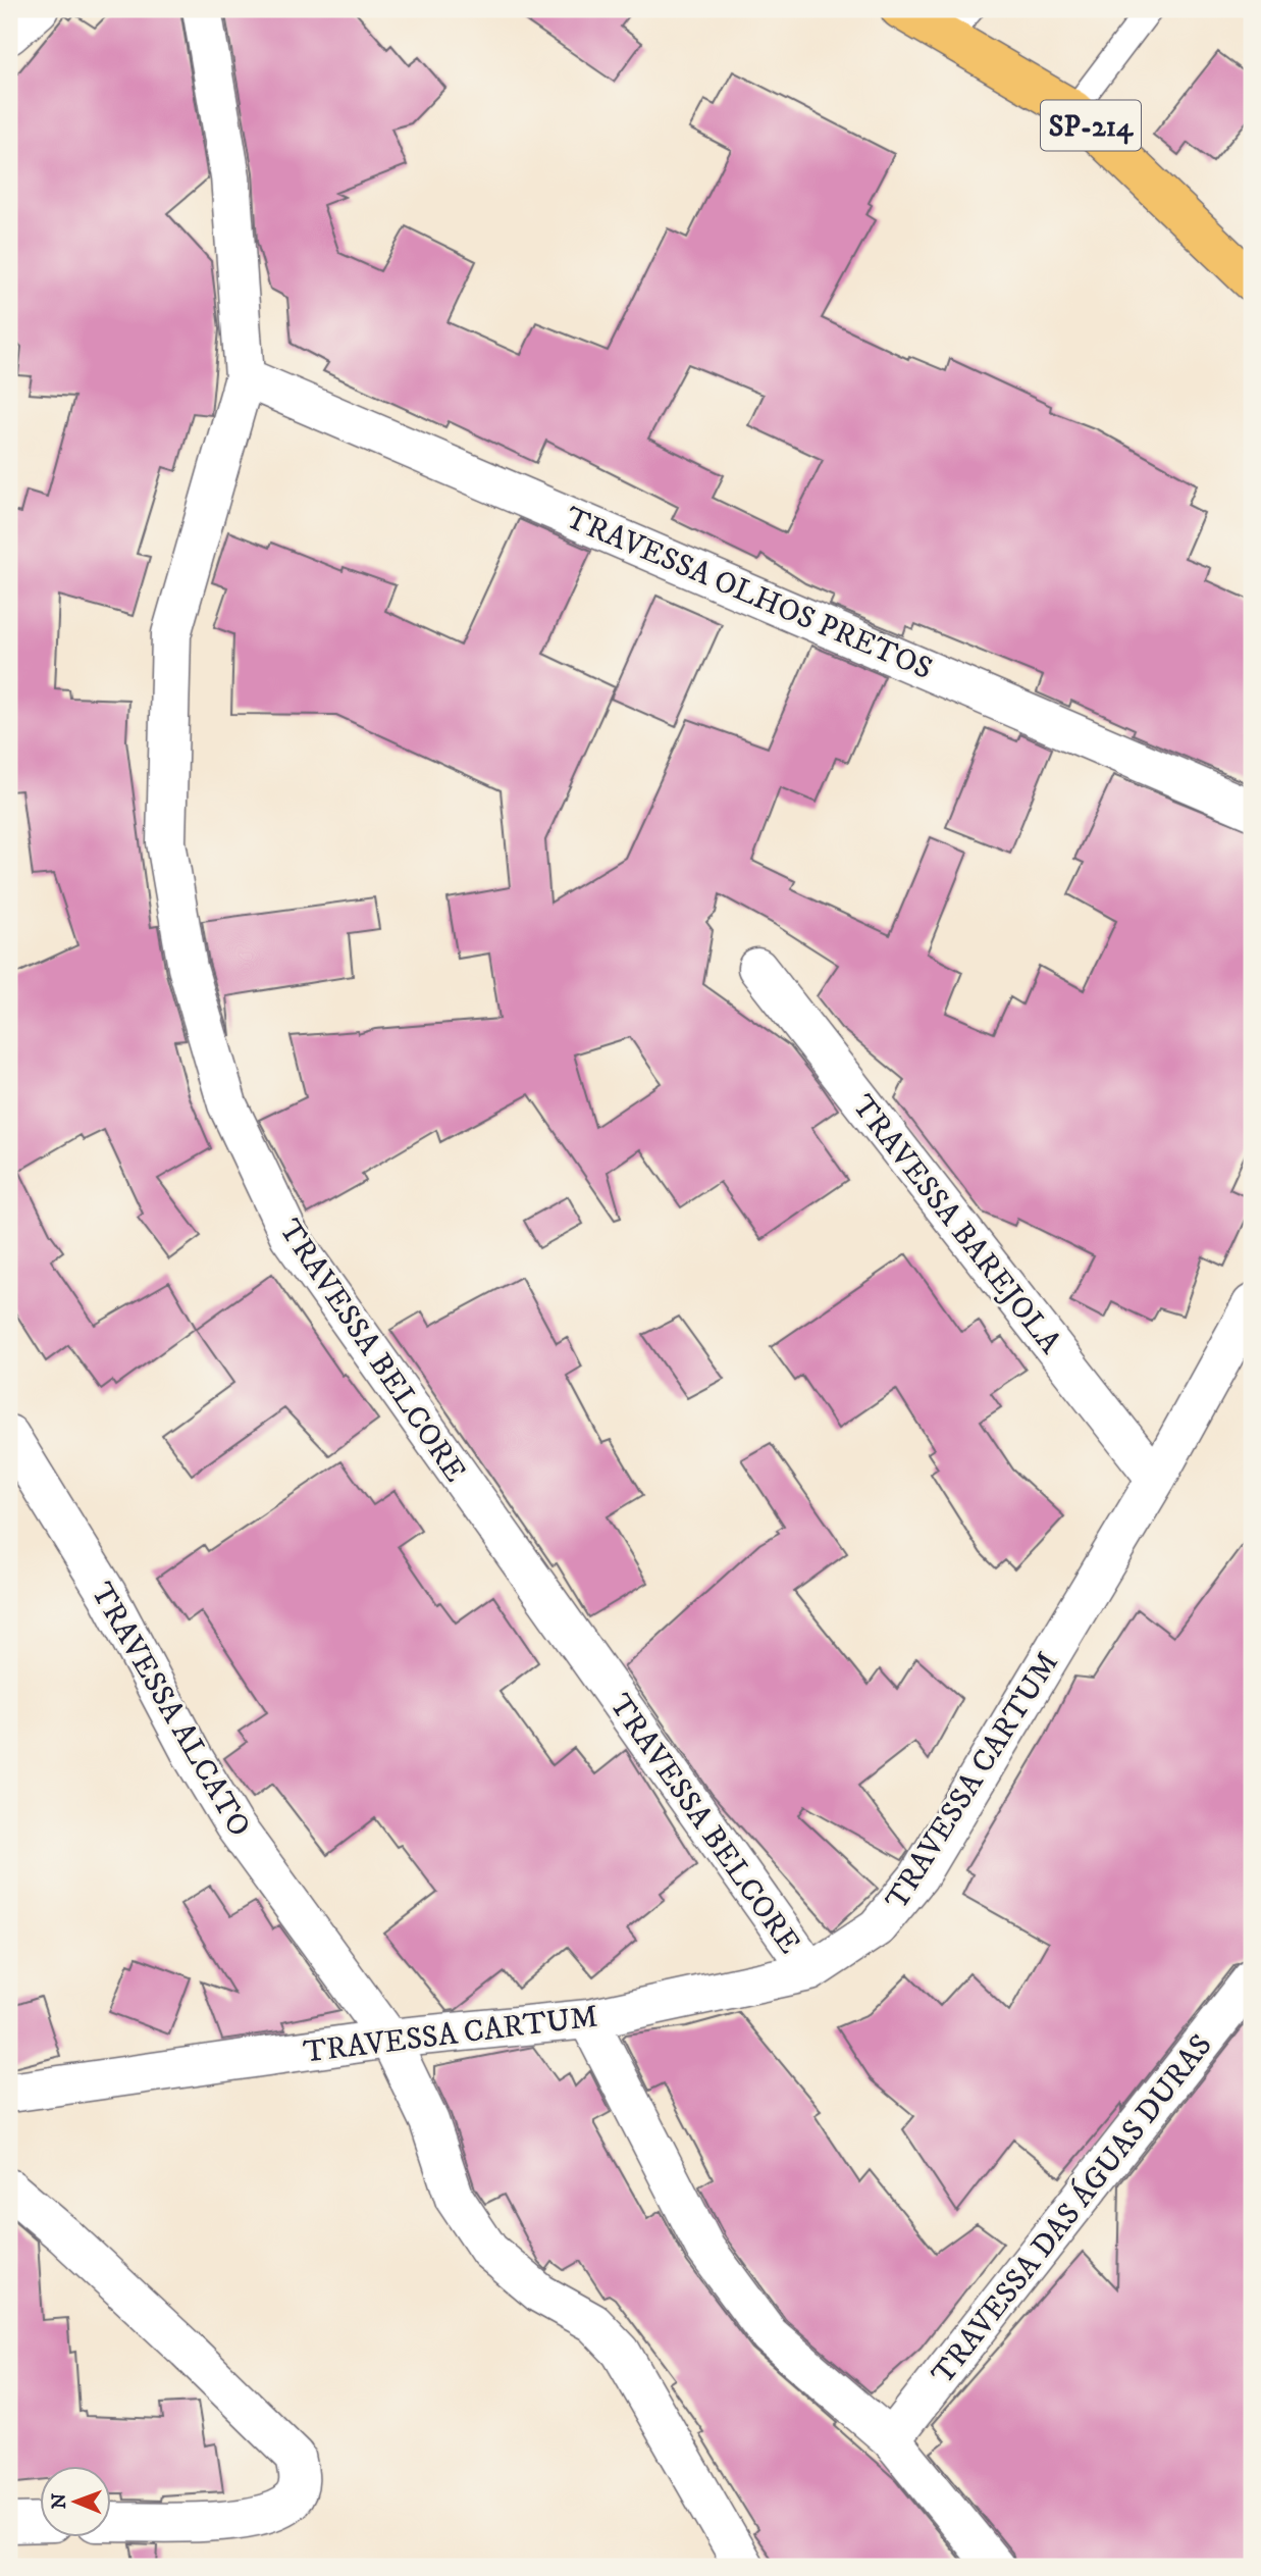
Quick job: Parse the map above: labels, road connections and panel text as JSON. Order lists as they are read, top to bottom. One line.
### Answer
{"streets":{"main road":["SP-214"],"street":["TRAVESSA OLHOS PRETOS","TRAVESSA BAREJOLA","TRAVESSA BELCORE","TRAVESSA ALCATO","TRAVESSA CARTUM","TRAVESSA DAS ÁGUAS DURAS"]},"crossings":[["TRAVESSA OLHOS PRETOS","TRAVESSA BELCORE"],["TRAVESSA BAREJOLA","TRAVESSA CARTUM"],["TRAVESSA BELCORE","TRAVESSA CARTUM"],["TRAVESSA ALCATO","TRAVESSA CARTUM"]],"north":"left"}
